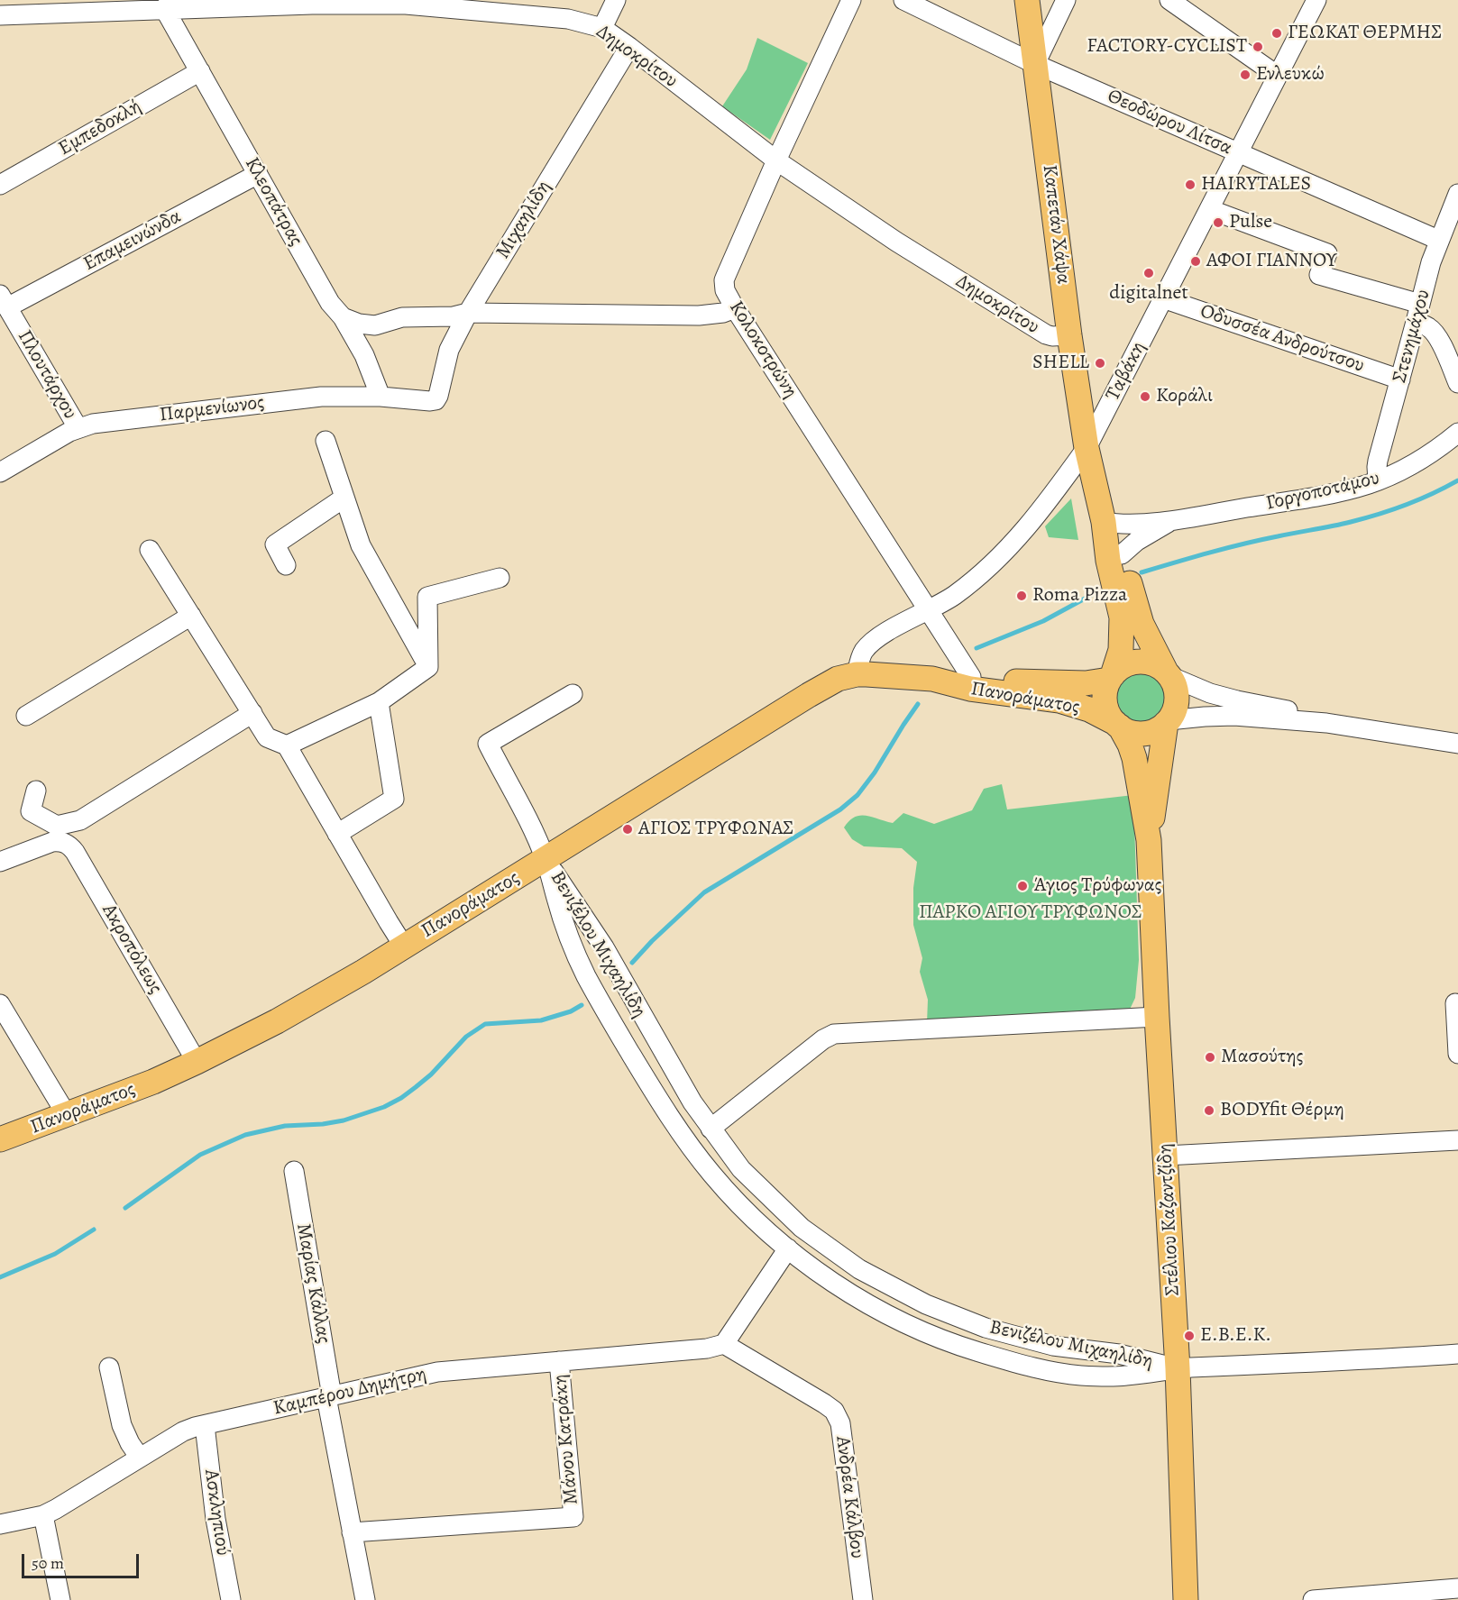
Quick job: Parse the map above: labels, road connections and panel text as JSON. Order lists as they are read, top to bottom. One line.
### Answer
{"streets":{"main road":["Καπετάν Χάψα","Πανοράματος","Στέλιου Καζαντζίδη"],"street":["Δημοκρίτου","Θεοδώρου Λίτσα","Εμπεδοκλή","Κλεοπάτρας","Μιχαηλίδη","Επαμεινώνδα","Στενημάχου","Οδυσσέα Ανδρούτσου","Κολοκοτρώνη","Ταβάκη","Πλουτάρχου","Παρμενίωνος","Γοργοποτάμου","Βενιζέλου Μιχαηλίδη","Ακροπόλεως","Μαρίας Κάλλας","Καμπέρου Δημήτρη","Μάνου Κατράκη","Ανδρέα Κάλβου","Ασκληπιού"]},"crossings":[["Δημοκρίτου","Κλεοπάτρας"],["Δημοκρίτου","Μιχαηλίδη"],["Δημοκρίτου","Καπετάν Χάψα"],["Δημοκρίτου","Κολοκοτρώνη"],["Θεοδώρου Λίτσα","Καπετάν Χάψα"],["Θεοδώρου Λίτσα","Στενημάχου"],["Θεοδώρου Λίτσα","Ταβάκη"],["Εμπεδοκλή","Κλεοπάτρας"],["Κλεοπάτρας","Επαμεινώνδα"],["Κλεοπάτρας","Παρμενίωνος"],["Μιχαηλίδη","Παρμενίωνος"],["Καπετάν Χάψα","Ταβάκη"],["Επαμεινώνδα","Πλουτάρχου"],["Στενημάχου","Οδυσσέα Ανδρούτσου"],["Στενημάχου","Γοργοποτάμου"],["Οδυσσέα Ανδρούτσου","Ταβάκη"],["Κολοκοτρώνη","Ταβάκη"],["Κολοκοτρώνη","Πανοράματος"],["Ταβάκη","Πανοράματος"],["Πλουτάρχου","Παρμενίωνος"],["Πανοράματος","Βενιζέλου Μιχαηλίδη"],["Πανοράματος","Ακροπόλεως"],["Πανοράματος","Στέλιου Καζαντζίδη"],["Βενιζέλου Μιχαηλίδη","Στέλιου Καζαντζίδη"],["Μαρίας Κάλλας","Καμπέρου Δημήτρη"],["Μαρίας Κάλλας","Μάνου Κατράκη"],["Καμπέρου Δημήτρη","Μάνου Κατράκη"],["Καμπέρου Δημήτρη","Ανδρέα Κάλβου"],["Καμπέρου Δημήτρη","Ασκληπιού"]],"parks":["ΠΑΡΚΟ ΑΓΙΟΥ ΤΡΥΦΩΝΟΣ"],"places":["ΓΕΩΚΑΤ ΘΕΡΜΗΣ","FACTORY-CYCLIST","Ενλευκώ","HAIRYTALES","Pulse","ΑΦΟΙ ΓΙΑΝΝΟΥ","digitalnet","SHELL","Κοράλι","Roma Pizza","ΑΓΙΟΣ ΤΡΥΦΩΝΑΣ","Άγιος Τρύφωνας","Μασούτης","BODYfit Θέρμη","Ε.Β.Ε.Κ."],"scale_bar":"50 m"}
